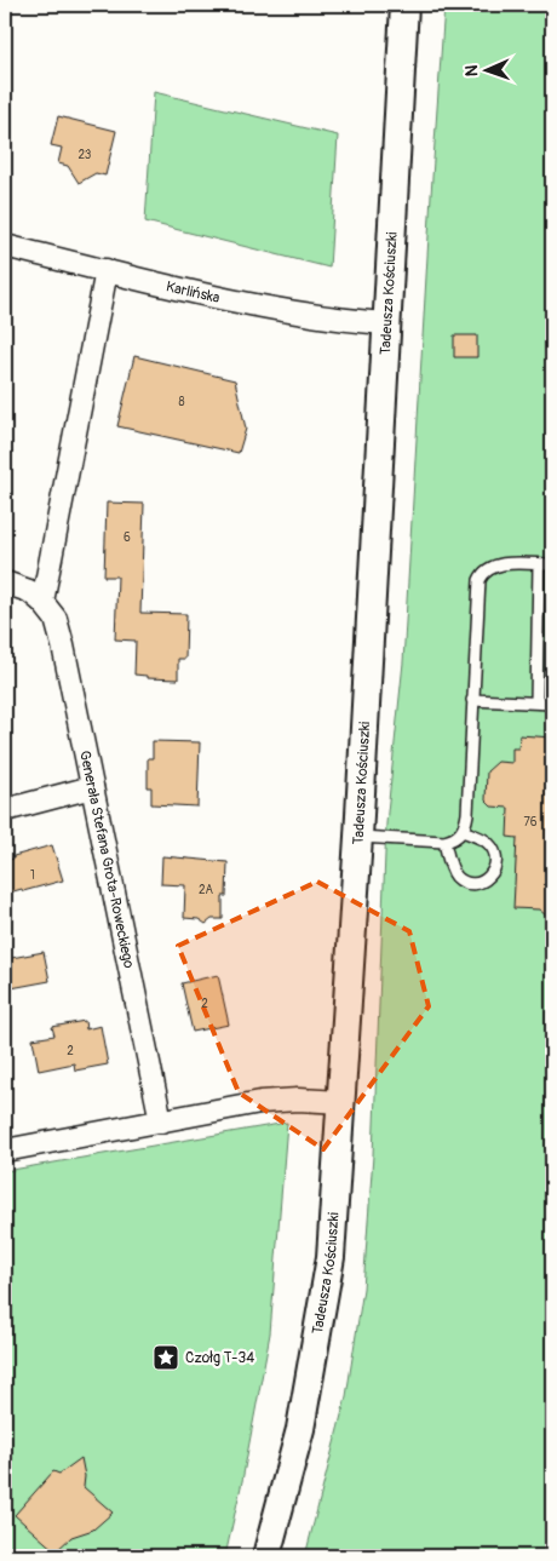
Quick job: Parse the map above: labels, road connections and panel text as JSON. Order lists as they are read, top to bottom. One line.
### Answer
{"streets":{"street":["Karlińska","Tadeusza Kościuszki","Generała Stefana Grota-Roweckiego"]},"crossings":[["Karlińska","Tadeusza Kościuszki"]],"places":{"place":["Czołg T-34"]},"house_numbers":["23","8","6","76","1","2A","2","2"],"north":"left"}
